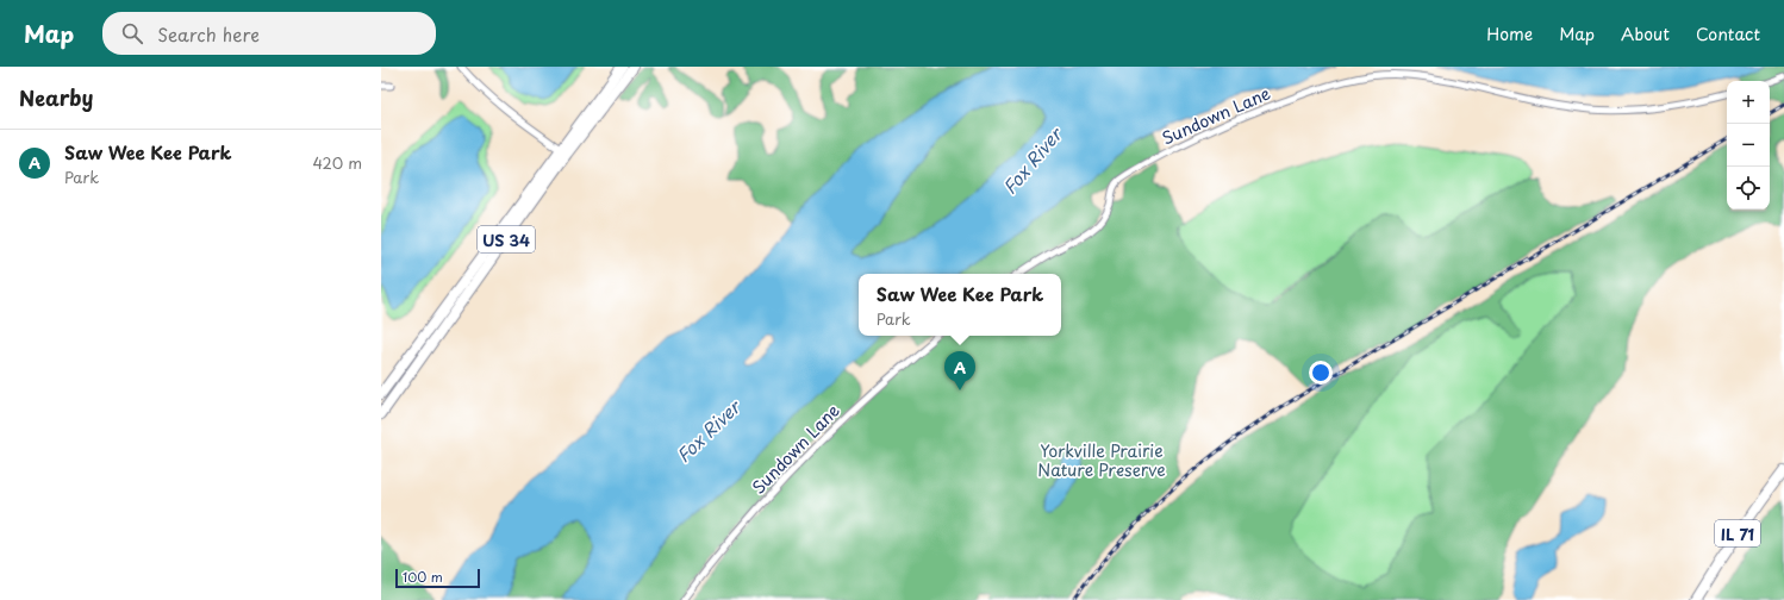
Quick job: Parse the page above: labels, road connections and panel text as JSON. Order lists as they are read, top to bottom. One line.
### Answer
{"streets":{"main road":["US 34","IL 71"],"street":["Sundown Lane"]},"water":["Fox River"],"parks":["Yorkville Prairie Nature Preserve"],"scale_bar":"100 m","page":{"header":"Map","search":"Search here","nav":["Home","Map","About","Contact"],"heading":"Nearby","map_buttons":["+","−"],"list":[{"mark":"A","name":"Saw Wee Kee Park","note":"Park","value":"420 m"}],"popup":["Saw Wee Kee Park","Park"],"pins":"A","scale":"100 m"}}
